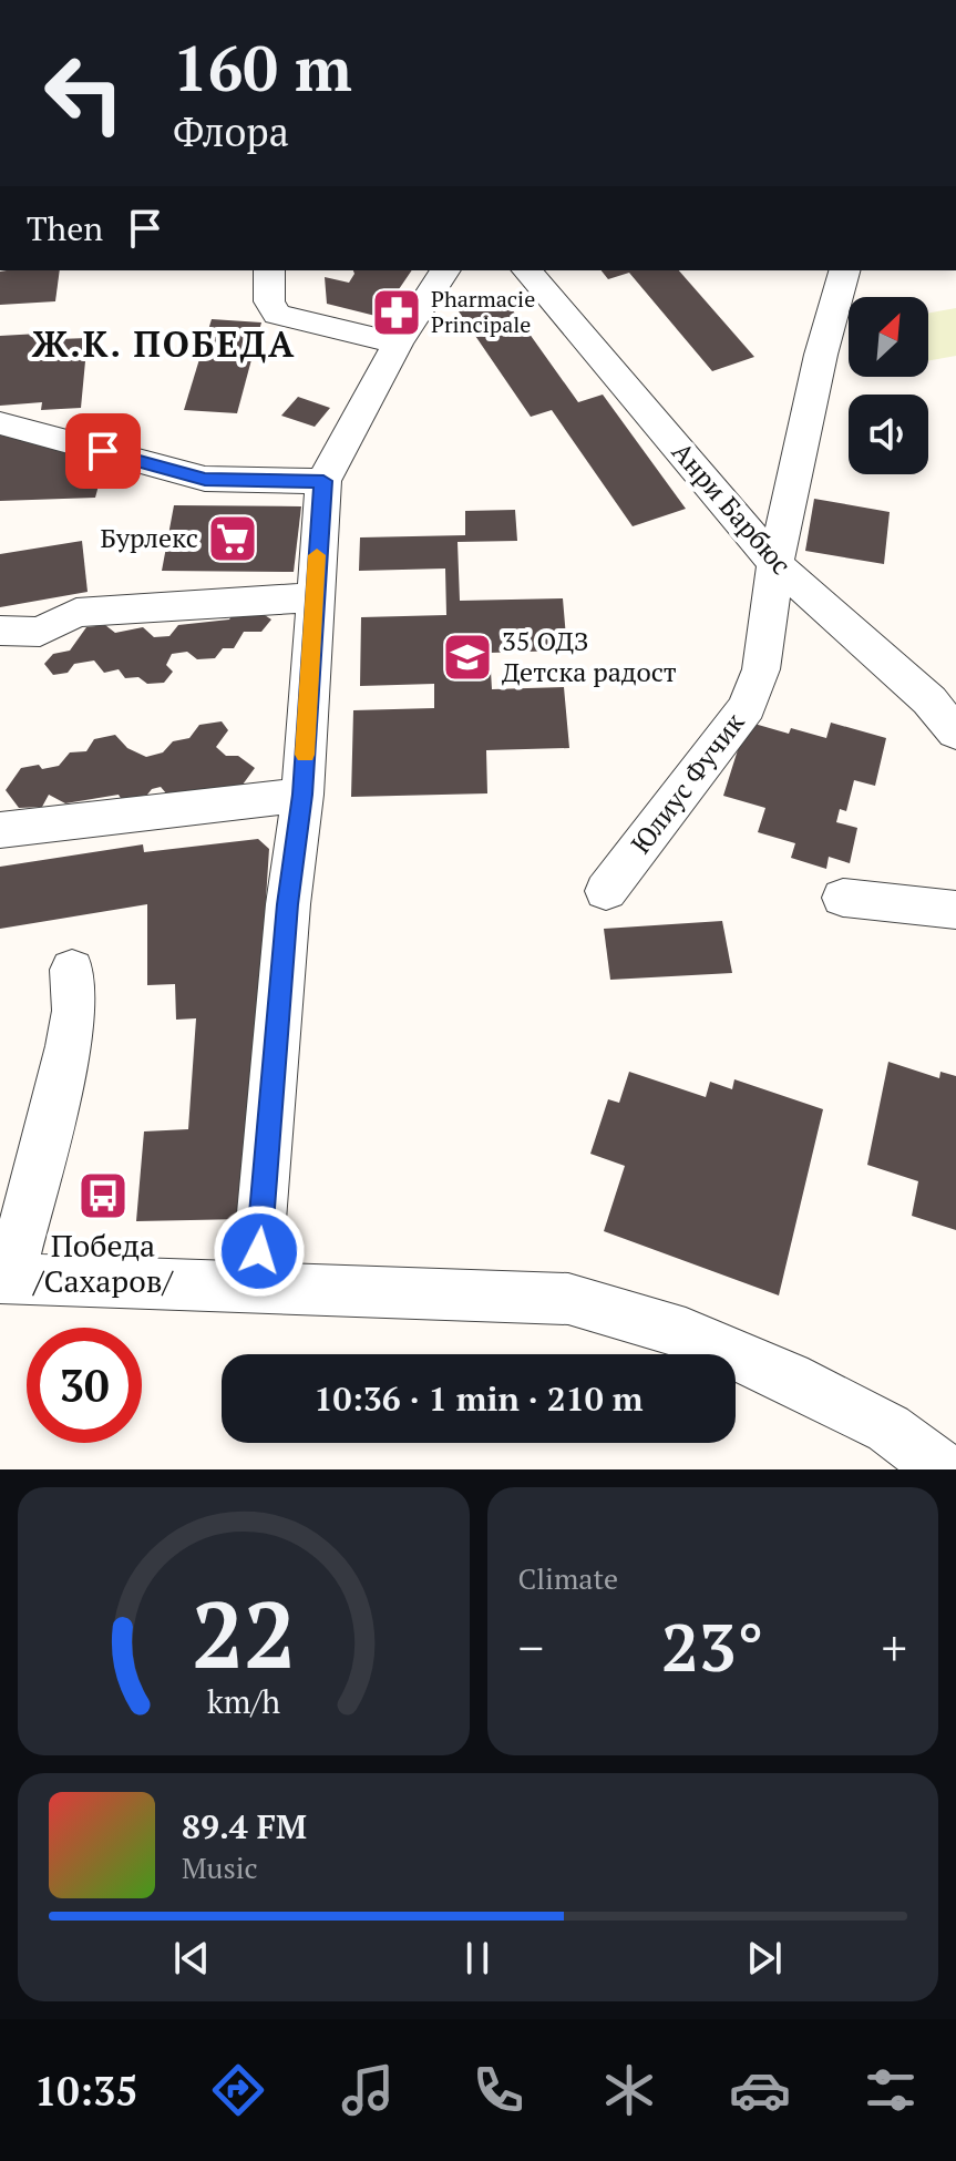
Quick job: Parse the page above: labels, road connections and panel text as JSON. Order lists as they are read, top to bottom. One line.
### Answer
{"streets":{"street":["Анри Барбюс","Юлиус Фучик"]},"crossings":[["Анри Барбюс","Юлиус Фучик"]],"districts":["Ж.К. ПОБЕДА"],"places":{"pharmacy":["Pharmacie Principale"],"supermarket":["Бурлекс"],"school or university":["35 ОДЗ Детска радост"],"bus stop":["Победа /Сахаров/"]},"north":"top right","page":{"turn":["160 m","Флора"],"then":"Then","limit":"30","trip":"10:36 · 1 min · 210 m","tile":"Climate","heat":["−","23°","+"],"song":["89.4 FM","Music"],"tabs":"10:35","gauge":["22","km/h"]}}
